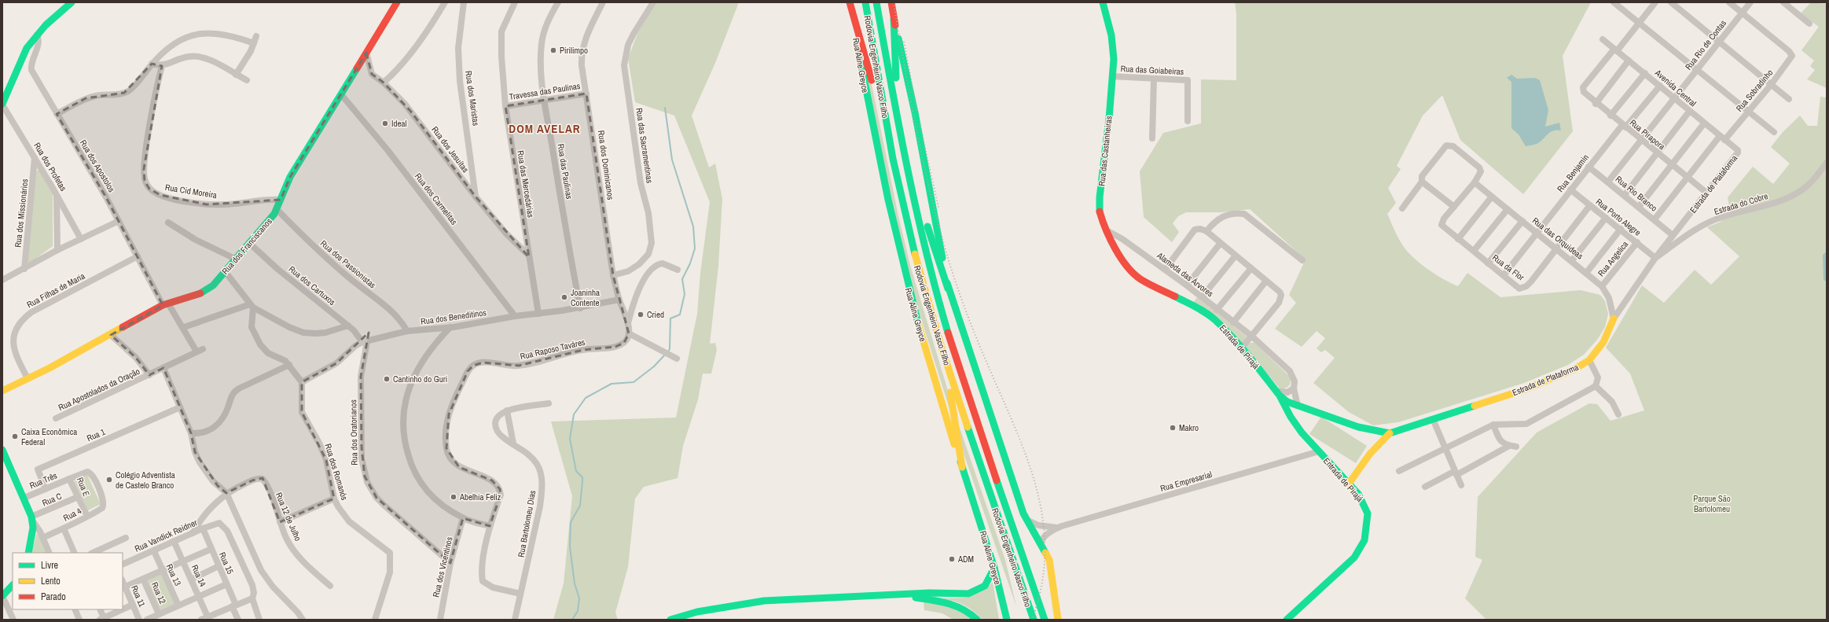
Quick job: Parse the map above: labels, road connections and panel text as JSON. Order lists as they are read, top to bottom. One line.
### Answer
{"streets":{"main road":["Rua Aline Greyce","Rodovia Engenheiro Vasco Filho","Rua das Castanheiras","Estrada de Plataforma","Rua dos Franciscanos","Estrada de Pirajá","Entrada de Pirajá"],"street":["Rua Rio de Contas","Rua das Goiabeiras","Avenida Central","Rua Sobradinho","Travessa das Paulinas","Rua dos Maristas","Rua Pirapora","Rua das Sacramentinas","Rua dos Jesuítas","Rua dos Dominicanos","Rua dos Apostolos","Rua dos Profetas","Rua das Paulinas","Rua Benjamin","Rua das Mercedárias","Rua Cid Moreira","Rua Rio Branco","Rua dos Carmelitas","Estrada do Cobre","Rua dos Missionários","Rua Porto Alegre","Rua das Orquideas","Rua Angelica","Rua dos Passionistas","Rua da Flor","Alameda das Árvores","Rua dos Cartuxos","Rua Filhas de Maria","Rua dos Beneditinos","Rua Raposo Taváres","Rua Apostolados da Oração","Rua dos Oratorianos","Rua 1","Rua dos Romanós","Rua Três","Rua Empresarial","Rua E","Rua C","Rua 4","Rua 12 de Julho","Rua Bartolomeu Dias","Rua Vandick Reidner","Rua 15","Rua dos Vicentinos","Rua 13","Rua 14","Rua 12","Rua 11"]},"crossings":[["Rua Rio de Contas","Avenida Central"],["Rua Rio de Contas","Rua Sobradinho"],["Rua Rio de Contas","Rua Pirapora"],["Rua Rio de Contas","Rua Rio Branco"],["Rua das Goiabeiras","Rua das Castanheiras"],["Avenida Central","Rua Sobradinho"],["Avenida Central","Rua Pirapora"],["Avenida Central","Rua Benjamin"],["Avenida Central","Estrada de Plataforma"],["Rua Sobradinho","Rua Pirapora"],["Rua Sobradinho","Rua Rio Branco"],["Travessa das Paulinas","Rua dos Dominicanos"],["Travessa das Paulinas","Rua das Paulinas"],["Travessa das Paulinas","Rua das Mercedárias"],["Rua dos Maristas","Rua dos Jesuítas"],["Rua Pirapora","Rua Benjamin"],["Rua Pirapora","Estrada de Plataforma"],["Rua das Sacramentinas","Rua dos Dominicanos"],["Rua dos Jesuítas","Rua das Mercedárias"],["Rua dos Jesuítas","Rua dos Franciscanos"],["Rua das Castanheiras","Alameda das Árvores"],["Rua das Castanheiras","Estrada de Pirajá"],["Rua dos Dominicanos","Rua dos Beneditinos"],["Rua dos Dominicanos","Rua Raposo Taváres"],["Rua dos Apostolos","Rua dos Franciscanos"],["Rua dos Apostolos","Rua Filhas de Maria"],["Rua dos Apostolos","Rua Apostolados da Oração"],["Rua dos Profetas","Rua dos Missionários"],["Rua das Paulinas","Rua dos Beneditinos"],["Rua Benjamin","Rua Rio Branco"],["Rua Benjamin","Rua Porto Alegre"],["Rua Benjamin","Rua das Orquideas"],["Rua Benjamin","Rua da Flor"],["Rua das Mercedárias","Rua dos Beneditinos"],["Estrada de Plataforma","Rua Rio Branco"],["Estrada de Plataforma","Estrada do Cobre"],["Estrada de Plataforma","Rua Porto Alegre"],["Estrada de Plataforma","Rua das Orquideas"],["Estrada de Plataforma","Alameda das Árvores"],["Estrada de Plataforma","Estrada de Pirajá"],["Estrada de Plataforma","Entrada de Pirajá"],["Rua Cid Moreira","Rua dos Franciscanos"],["Rua dos Carmelitas","Rua dos Franciscanos"],["Rua dos Carmelitas","Rua dos Beneditinos"],["Estrada do Cobre","Rua Porto Alegre"],["Rua Porto Alegre","Rua Angelica"],["Rua das Orquideas","Rua Angelica"],["Rua das Orquideas","Rua da Flor"],["Rua dos Franciscanos","Rua dos Passionistas"],["Rua dos Franciscanos","Rua dos Cartuxos"],["Rua dos Franciscanos","Rua Filhas de Maria"],["Rua dos Passionistas","Rua dos Beneditinos"],["Rua dos Cartuxos","Rua dos Beneditinos"],["Rua dos Cartuxos","Rua dos Oratorianos"],["Rua dos Beneditinos","Rua dos Oratorianos"],["Rua dos Beneditinos","Rua dos Romanós"],["Estrada de Pirajá","Entrada de Pirajá"],["Rua dos Oratorianos","Rua dos Vicentinos"],["Rua 1","Rua Três"],["Entrada de Pirajá","Rua Empresarial"],["Rua Três","Rua E"],["Rua E","Rua C"],["Rua E","Rua 4"],["Rua Vandick Reidner","Rua 15"],["Rua Vandick Reidner","Rua 13"],["Rua Vandick Reidner","Rua 14"]],"districts":["DOM AVELAR"],"parks":["Parque São Bartolomeu"],"places":["Pirilimpo","Ideal","Joaninha Contente","Cried","Cantinho do Guri","Makro","Caixa Econômica Federal","Colégio Adventista de Castelo Branco","Abelhia Feliz","ADM"],"legend":["Livre","Lento","Parado"]}
